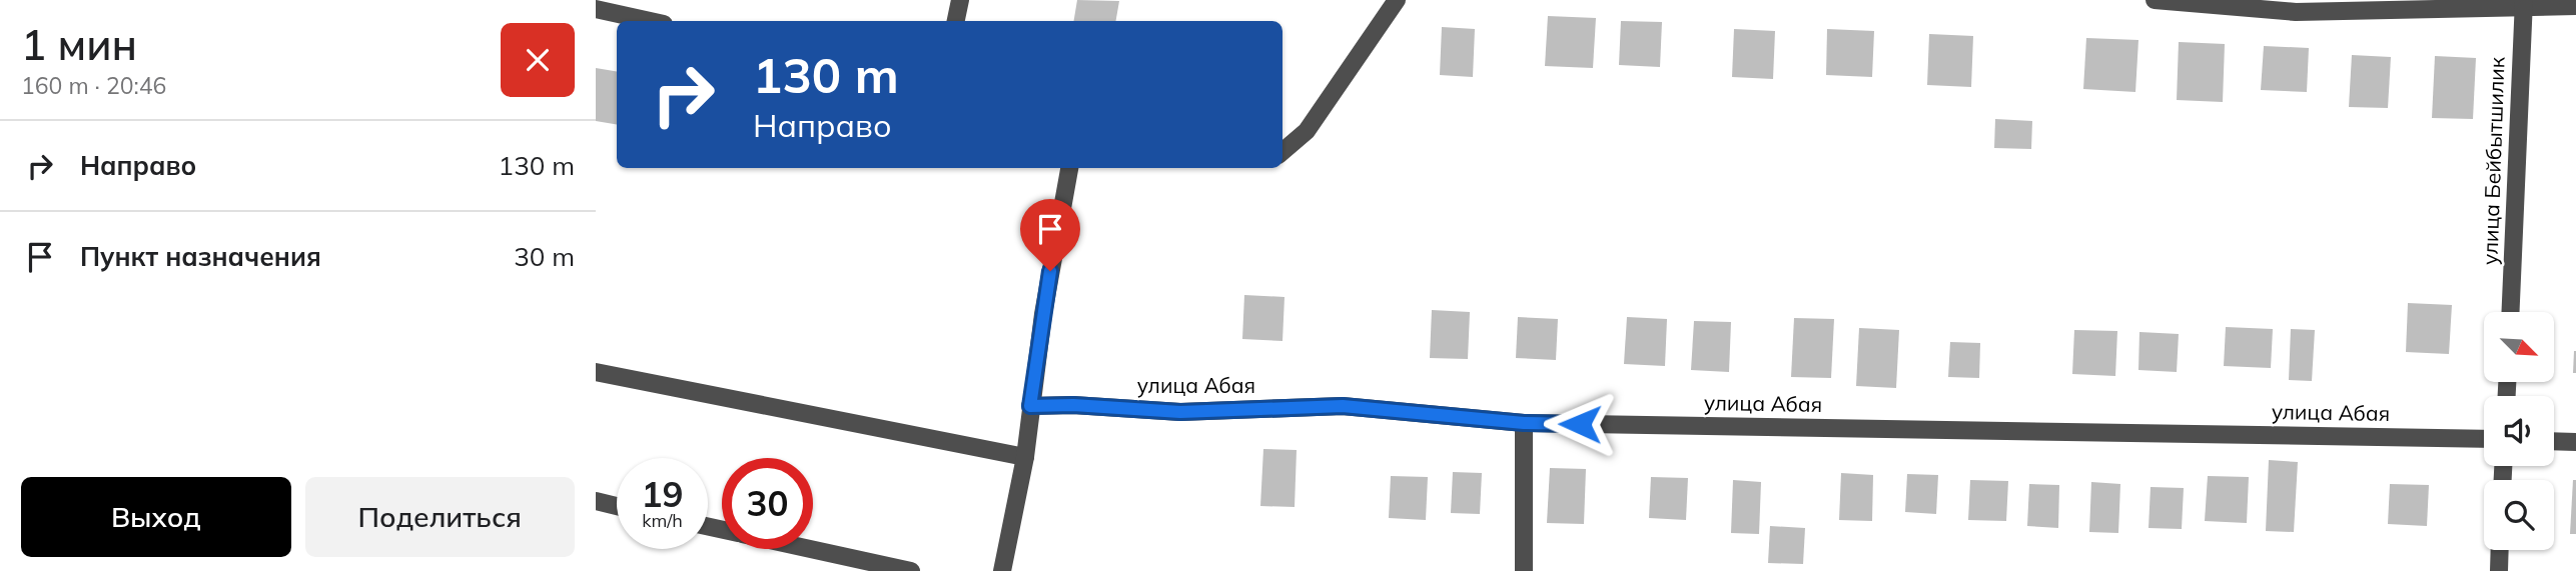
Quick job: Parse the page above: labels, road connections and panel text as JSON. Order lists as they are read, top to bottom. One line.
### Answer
{"streets":{"street":["улица Бейбытшилик","улица Абая"]},"north":"bottom right","page":{"heading":["1 мин","160 m · 20:46"],"turn":["130 m","Направо"],"list":[{"name":"Направо","value":"130 m"},{"name":"Пункт назначения","value":"30 m"}],"speed":"19 km/h","limit":"30","buttons":["Выход","Поделиться"]}}
